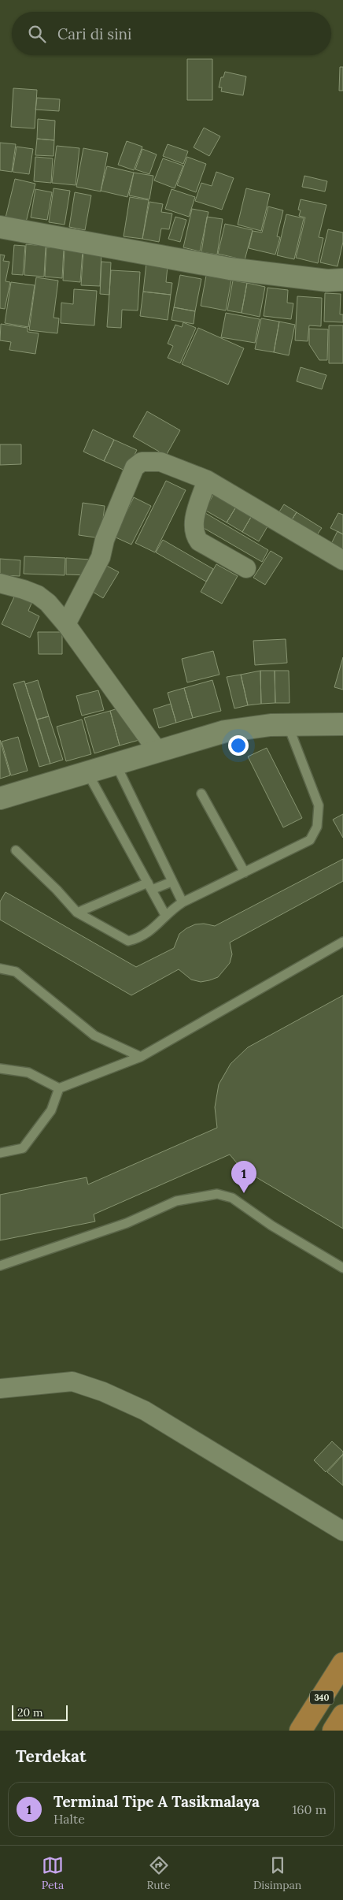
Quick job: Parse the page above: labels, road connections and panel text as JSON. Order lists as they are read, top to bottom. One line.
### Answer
{"streets":{"main road":["340"]},"scale_bar":"20 m","page":{"search":"Cari di sini","pins":"1","scale":"20 m","heading":"Terdekat","list":[{"mark":"1","name":"Terminal Tipe A Tasikmalaya","note":"Halte","value":"160 m"}],"nav":["Peta","Rute","Disimpan"]}}
